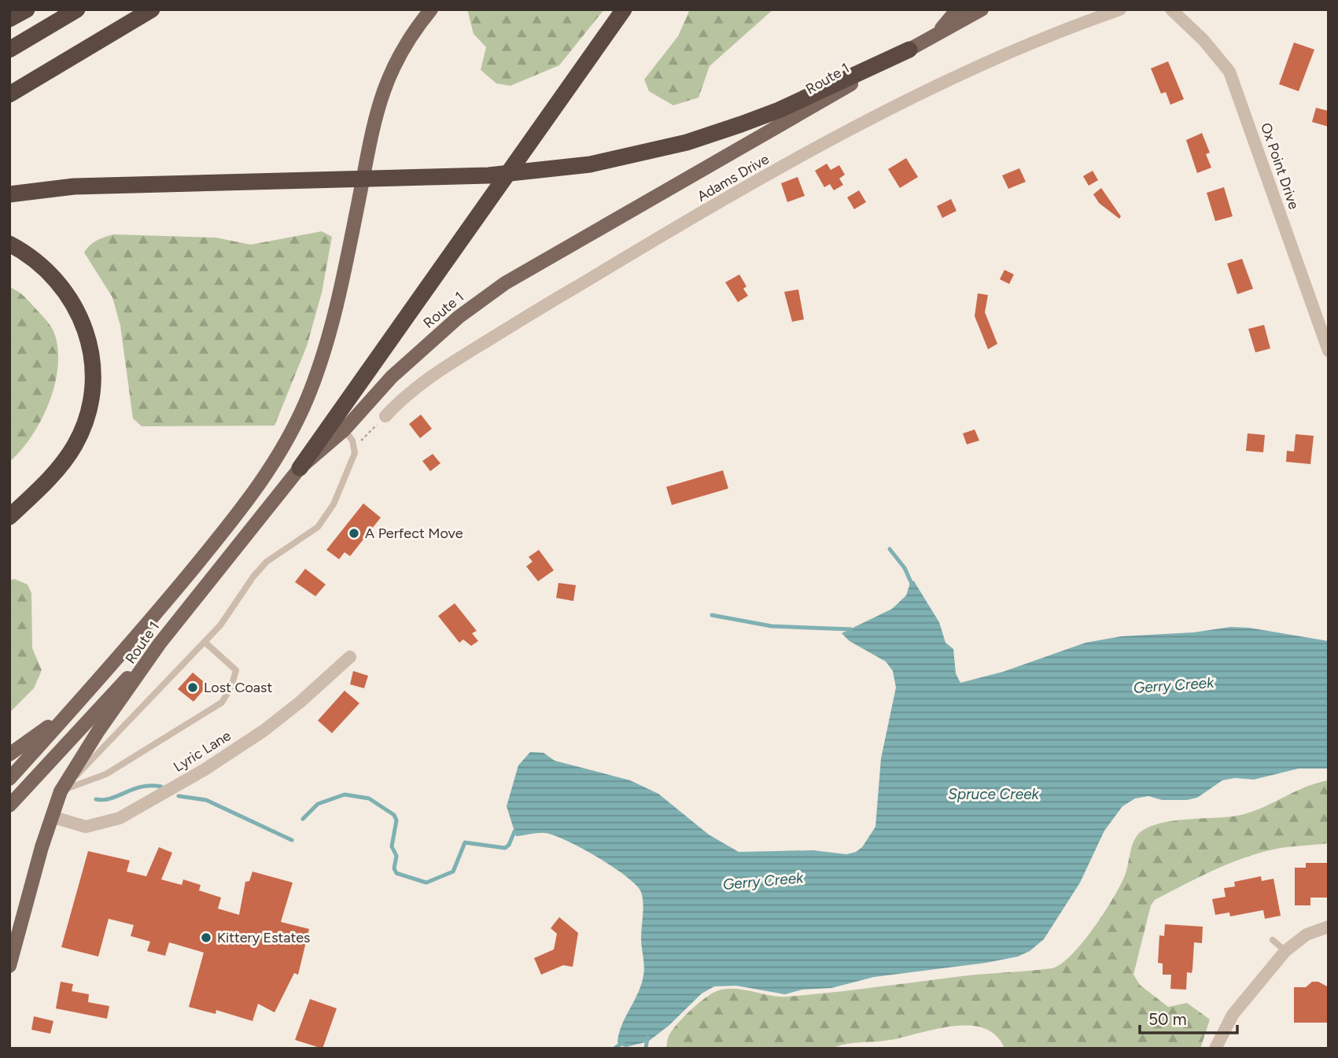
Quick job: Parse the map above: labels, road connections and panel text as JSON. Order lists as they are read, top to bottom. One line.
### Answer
{"streets":{"main road":["Route 1"],"street":["Ox Point Drive","Adams Drive","Lyric Lane"]},"crossings":[["Route 1","Lyric Lane"]],"water":["Gerry Creek","Spruce Creek"],"places":["A Perfect Move","Lost Coast","Kittery Estates"],"scale_bar":"50 m"}
